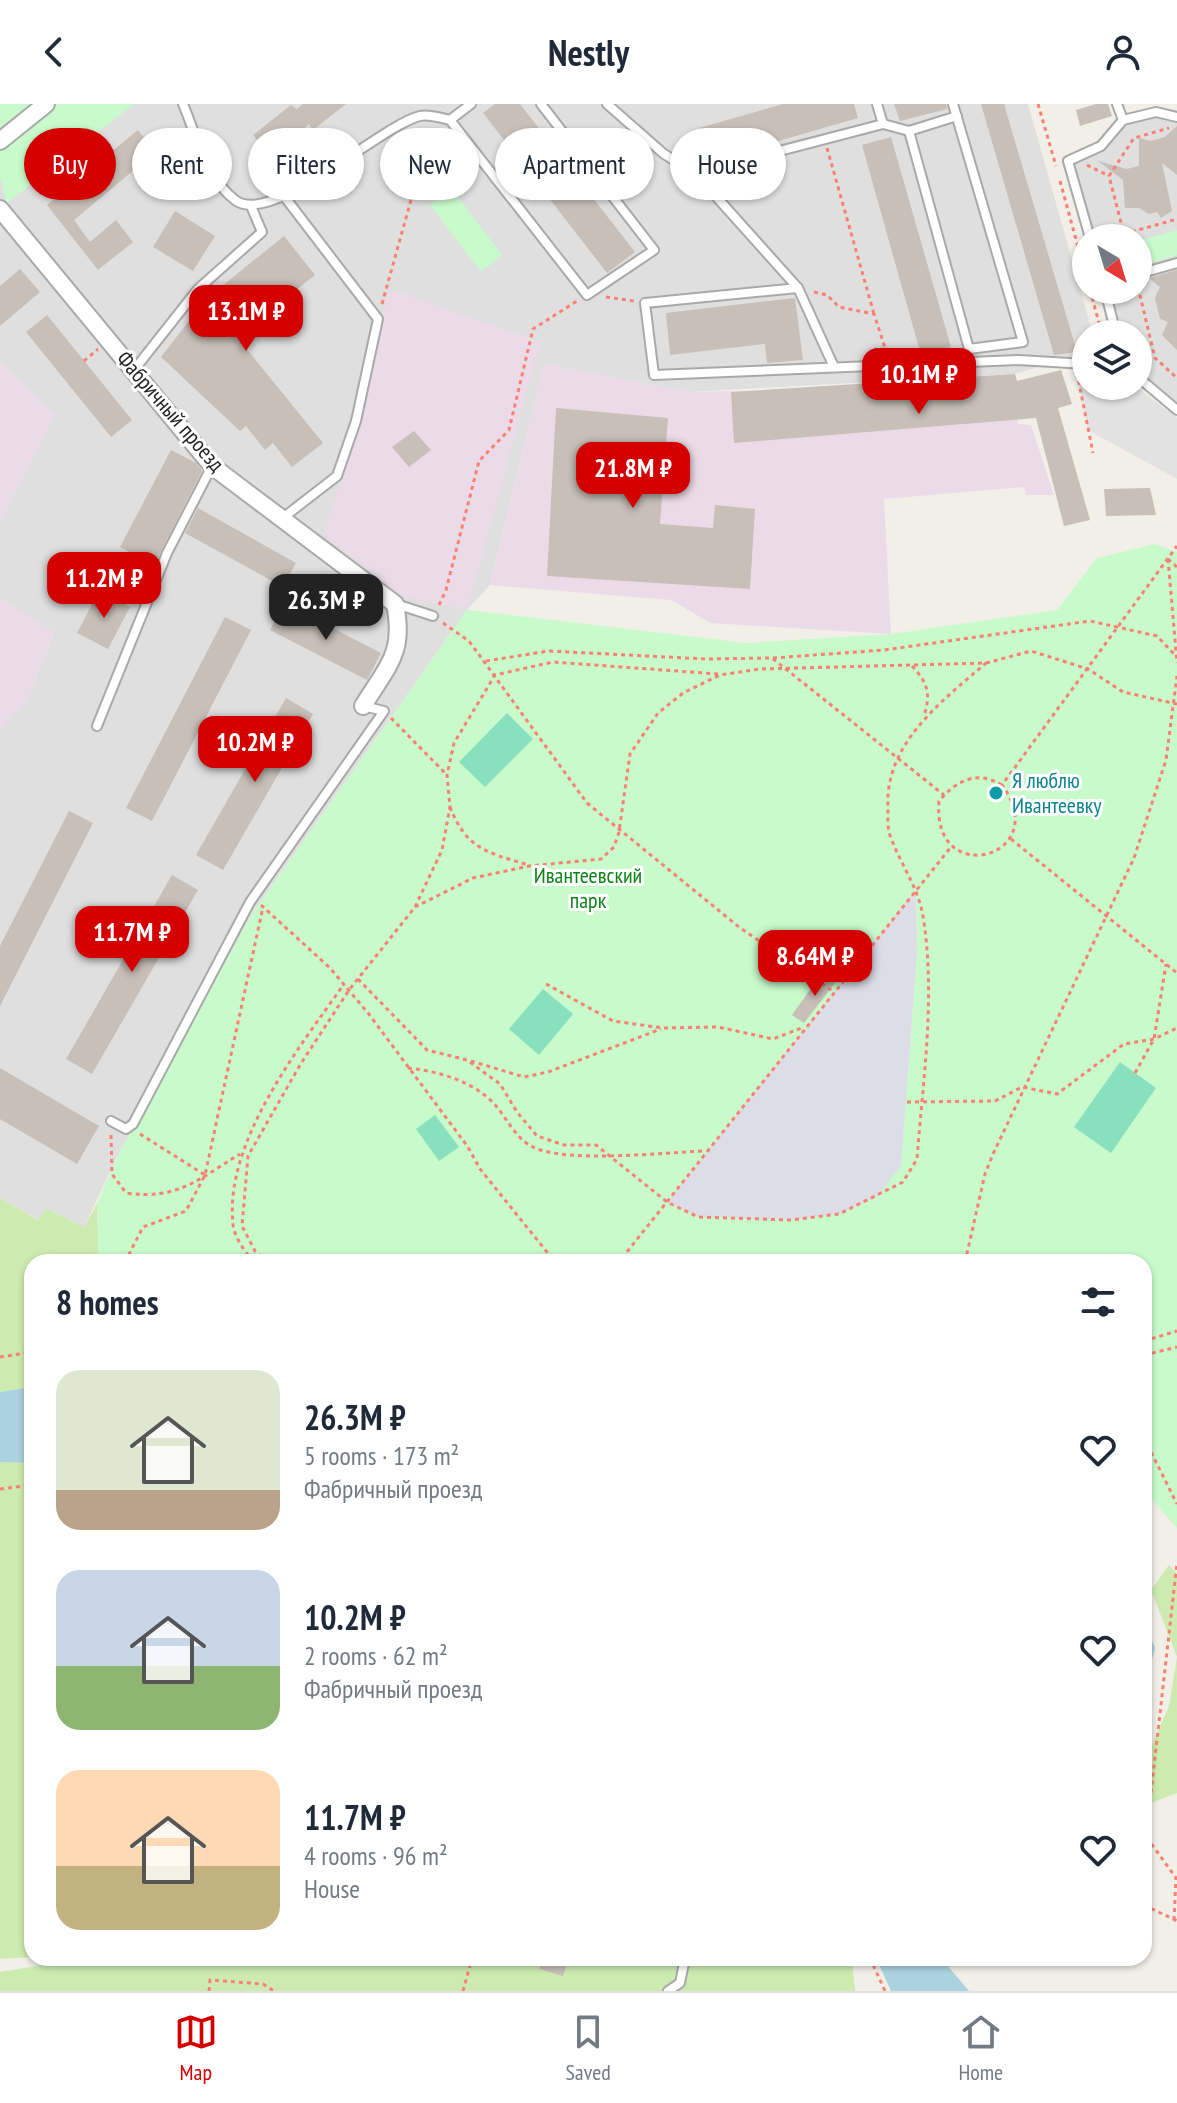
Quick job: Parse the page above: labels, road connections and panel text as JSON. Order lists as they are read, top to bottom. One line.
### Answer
{"streets":{"street":["Фабричный проезд"]},"parks":["Ивантеевский парк"],"places":["Я люблю Ивантеевку"],"north":"bottom right","page":{"header":"Nestly","chip":["Buy","Rent","Filters","New","Apartment","House"],"price":["13.1M ₽","10.1M ₽","21.8M ₽","11.2M ₽","26.3M ₽","10.2M ₽","11.7M ₽","8.64M ₽"],"heading":"8 homes","list":[{"name":"26.3M ₽","note":"5 rooms · 173 m² · Фабричный проезд"},{"name":"10.2M ₽","note":"2 rooms · 62 m² · Фабричный проезд"},{"name":"11.7M ₽","note":"4 rooms · 96 m² · House"}],"tabs":["Map","Saved","Home"]}}
